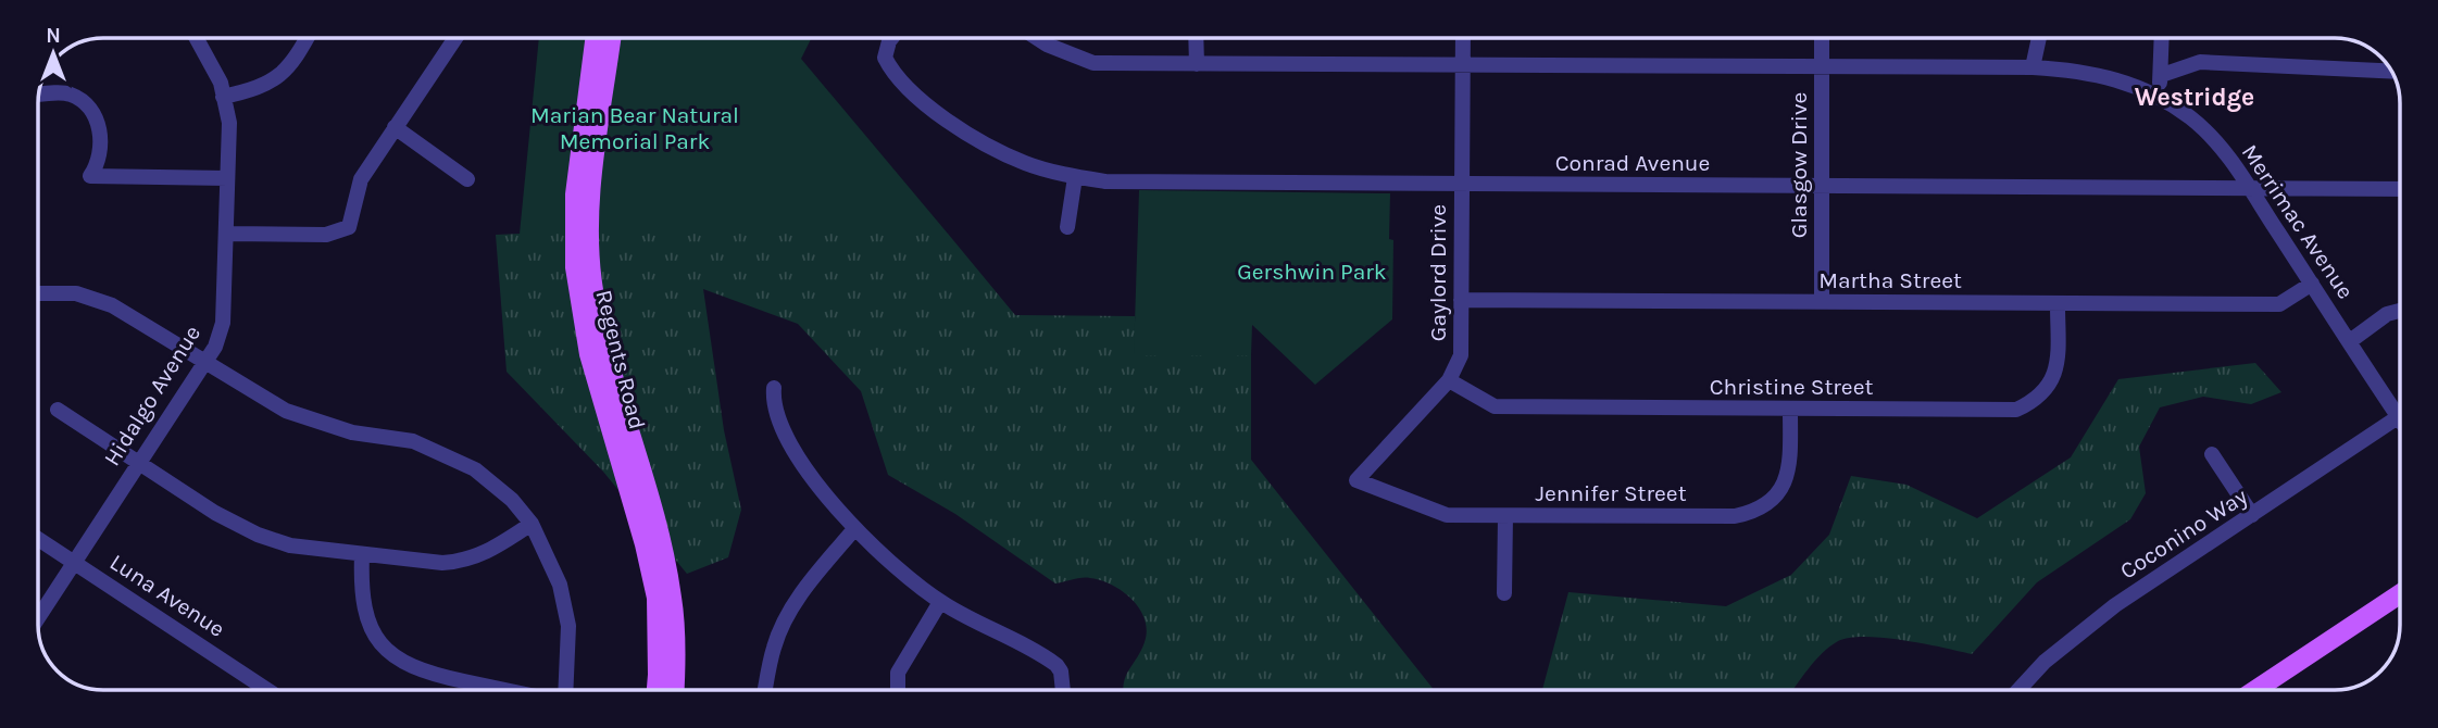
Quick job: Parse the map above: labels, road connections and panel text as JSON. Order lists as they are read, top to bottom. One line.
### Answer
{"streets":{"main road":["Regents Road"],"street":["Conrad Avenue","Glasgow Drive","Merrimac Avenue","Gaylord Drive","Martha Street","Christine Street","Hidalgo Avenue","Jennifer Street","Coconino Way","Luna Avenue"]},"crossings":[["Conrad Avenue","Glasgow Drive"],["Conrad Avenue","Merrimac Avenue"],["Conrad Avenue","Gaylord Drive"],["Glasgow Drive","Merrimac Avenue"],["Glasgow Drive","Martha Street"],["Merrimac Avenue","Gaylord Drive"],["Merrimac Avenue","Martha Street"],["Merrimac Avenue","Coconino Way"],["Gaylord Drive","Martha Street"],["Gaylord Drive","Christine Street"],["Gaylord Drive","Jennifer Street"],["Martha Street","Christine Street"],["Christine Street","Jennifer Street"],["Hidalgo Avenue","Luna Avenue"]],"districts":["Westridge"],"parks":["Marian Bear Natural Memorial Park","Gershwin Park"],"north":"top"}
